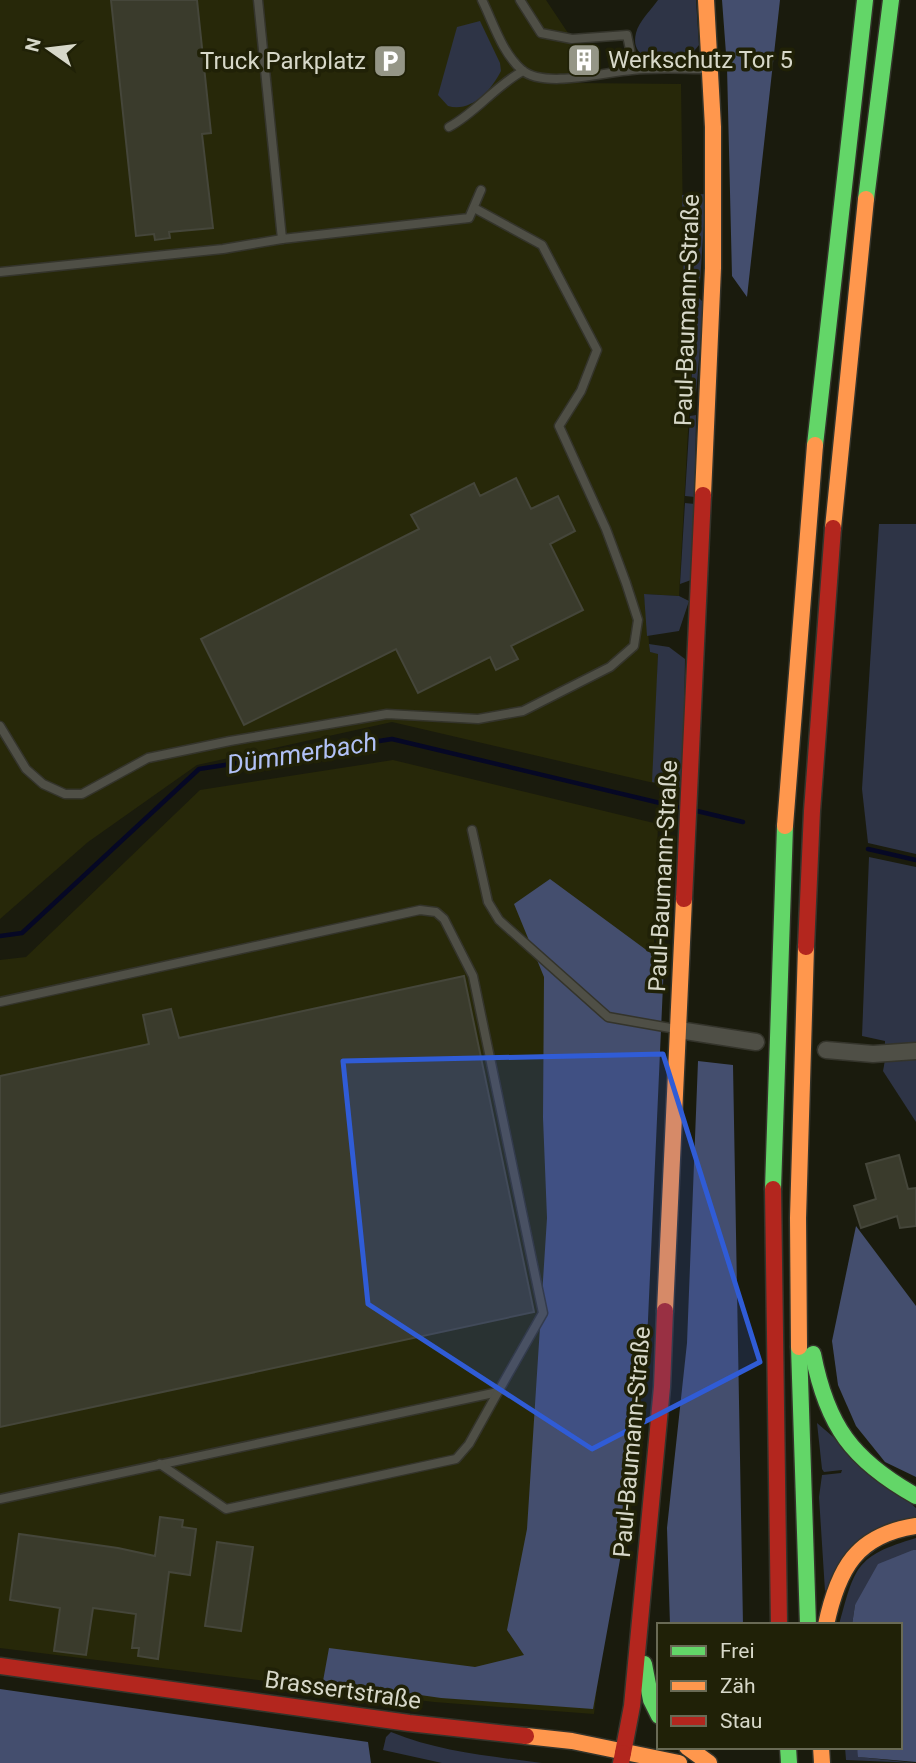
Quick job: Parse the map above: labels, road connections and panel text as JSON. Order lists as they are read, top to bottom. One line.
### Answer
{"streets":{"main road":["Paul-Baumann-Straße","Brassertstraße"]},"crossings":[["Paul-Baumann-Straße","Brassertstraße"]],"water":["Dümmerbach"],"places":{"building":["Werkschutz Tor 5"],"parking":["Truck Parkplatz"]},"legend":["Frei","Zäh","Stau"],"north":"left"}
